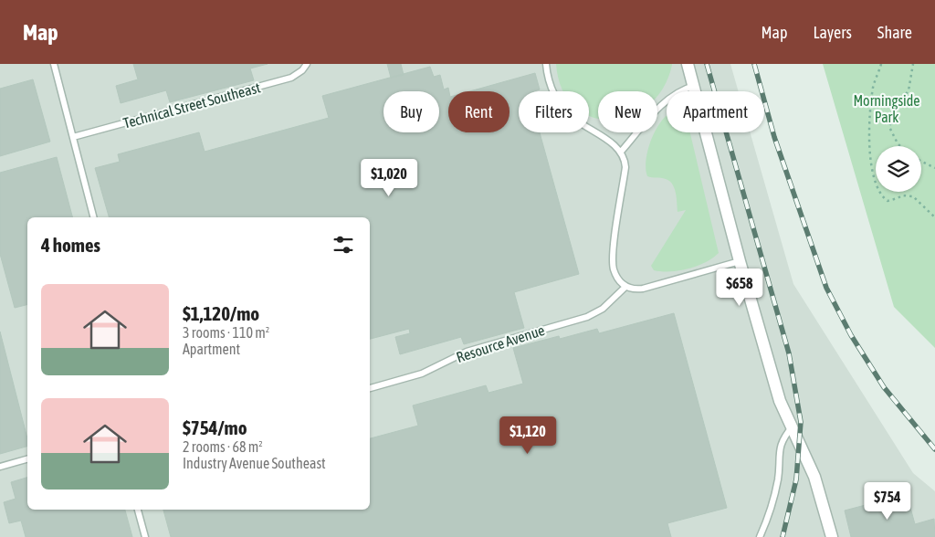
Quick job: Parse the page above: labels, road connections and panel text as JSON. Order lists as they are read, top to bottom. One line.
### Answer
{"streets":{"lane":["Technical Street Southeast","Resource Avenue"]},"parks":["Morningside Park"],"page":{"header":"Map","nav":["Map","Layers","Share"],"chip":["Buy","Rent","Filters","New","Apartment"],"price":["$1,020","$658","$1,120","$754"],"heading":"4 homes","list":[{"name":"$1,120/mo","note":"3 rooms · 110 m² · Apartment"},{"name":"$754/mo","note":"2 rooms · 68 m² · Industry Avenue Southeast"}]}}
